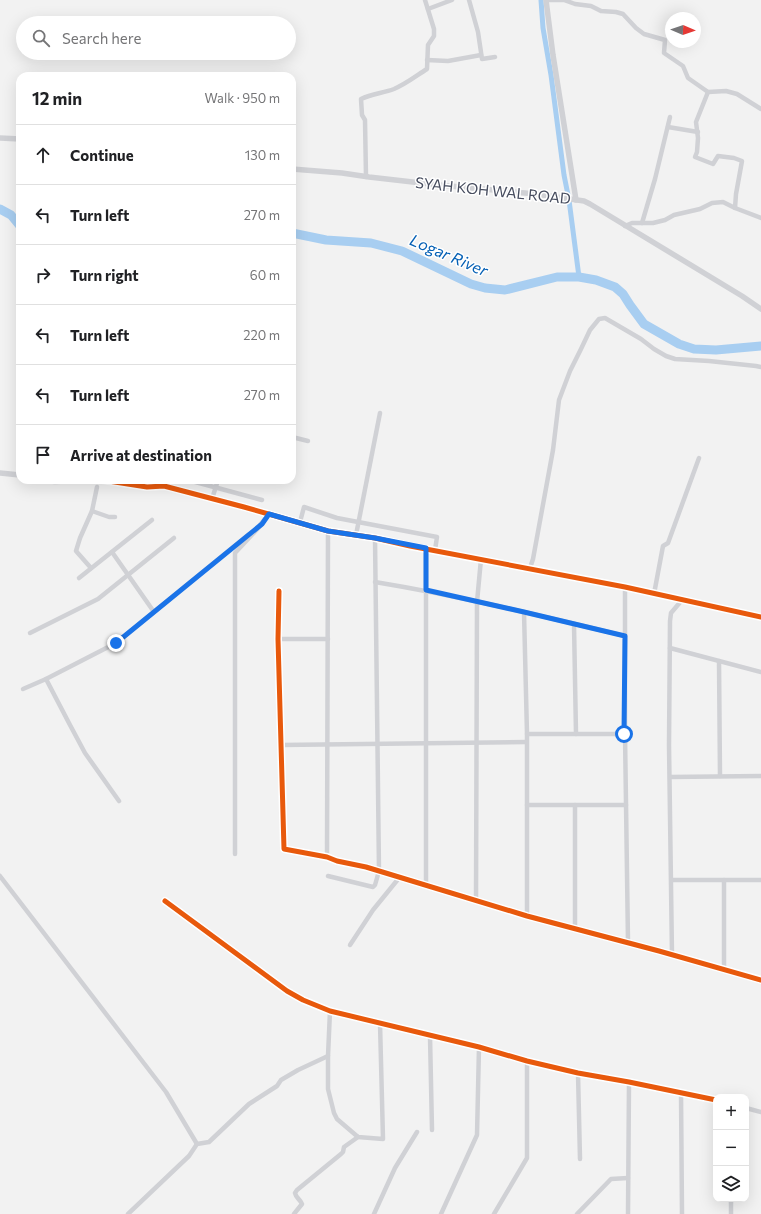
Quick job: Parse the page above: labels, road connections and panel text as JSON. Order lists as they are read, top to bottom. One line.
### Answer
{"streets":{"street":["SYAH KOH WAL ROAD"]},"water":["Logar River"],"north":"right","page":{"search":"Search here","heading":["12 min","Walk · 950 m"],"list":[["Continue","130 m"],["Turn left","270 m"],["Turn right","60 m"],["Turn left","220 m"],["Turn left","270 m"],"Arrive at destination"],"map_buttons":["+","−"]}}
